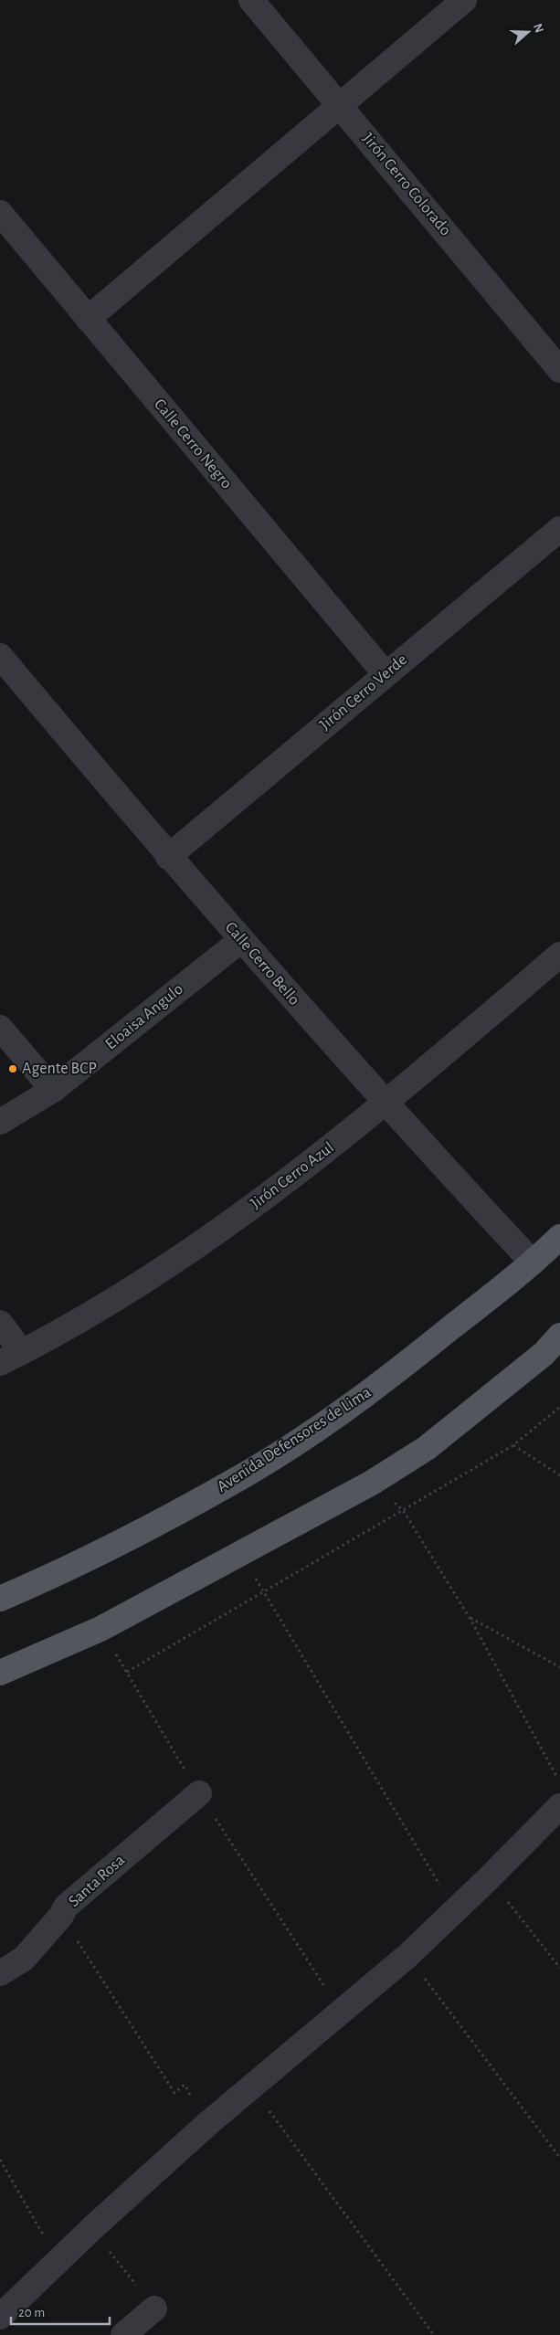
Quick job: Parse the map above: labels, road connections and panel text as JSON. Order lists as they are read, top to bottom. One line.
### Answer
{"streets":{"main road":["Avenida Defensores de Lima"],"street":["Jirón Cerro Colorado","Calle Cerro Negro","Jirón Cerro Verde","Calle Cerro Bello","Eloaisa Angulo","Jirón Cerro Azul","Santa Rosa"]},"crossings":[["Calle Cerro Negro","Jirón Cerro Verde"],["Jirón Cerro Verde","Calle Cerro Bello"],["Calle Cerro Bello","Eloaisa Angulo"],["Calle Cerro Bello","Jirón Cerro Azul"],["Calle Cerro Bello","Avenida Defensores de Lima"]],"places":["Agente BCP"],"scale_bar":"20 m","north":"right"}
